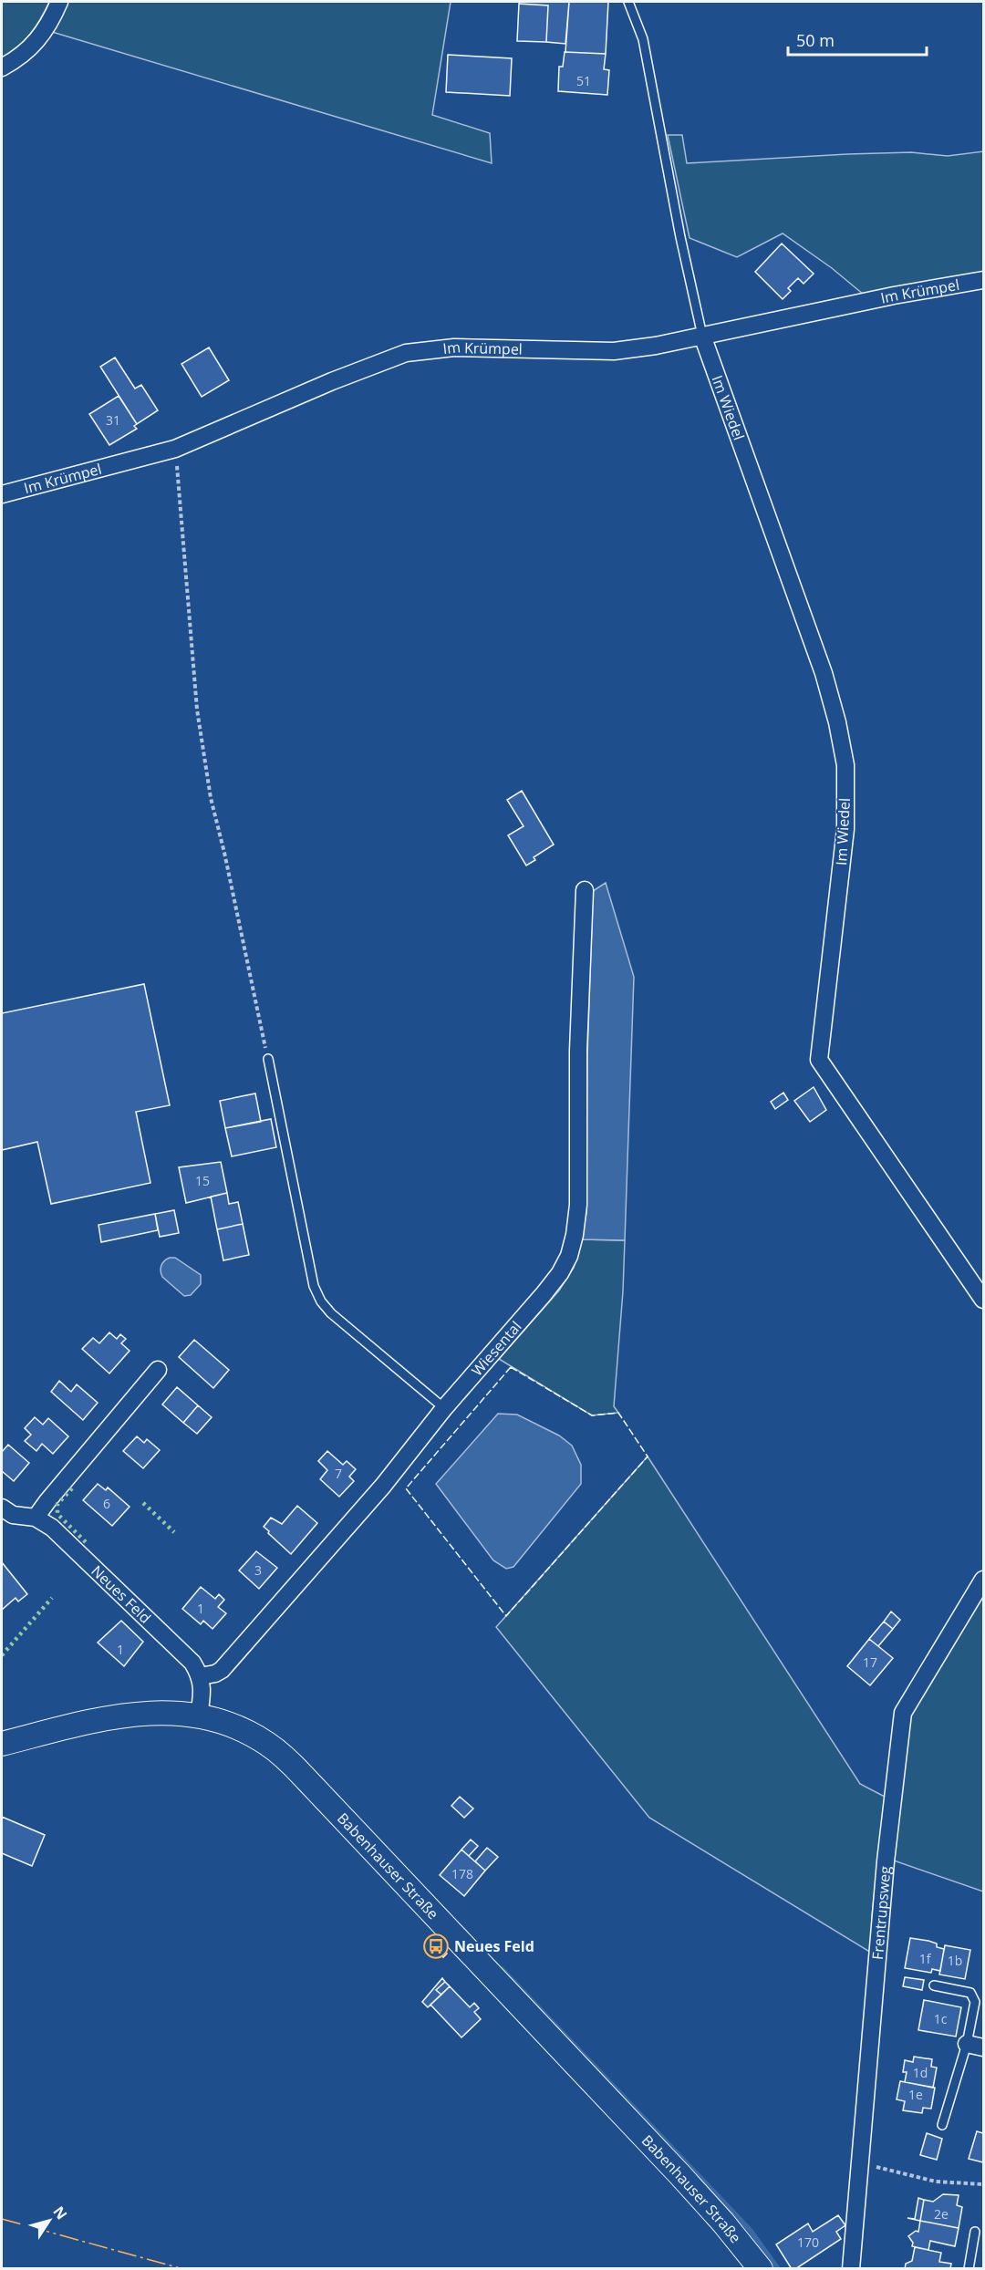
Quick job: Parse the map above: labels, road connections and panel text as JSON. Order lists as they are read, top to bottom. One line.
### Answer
{"streets":{"main road":["Babenhauser Straße"],"street":["Im Krümpel","Im Wiedel","Wiesental","Neues Feld","Frentrupsweg"]},"crossings":[["Im Krümpel","Im Wiedel"],["Wiesental","Neues Feld"]],"places":{"bus stop":["Neues Feld"]},"house_numbers":["51","31","15","7","6","3","1","1","17","178","1f","1b","1c","1d","1e","2e","170"],"scale_bar":"50 m","north":"top right"}
